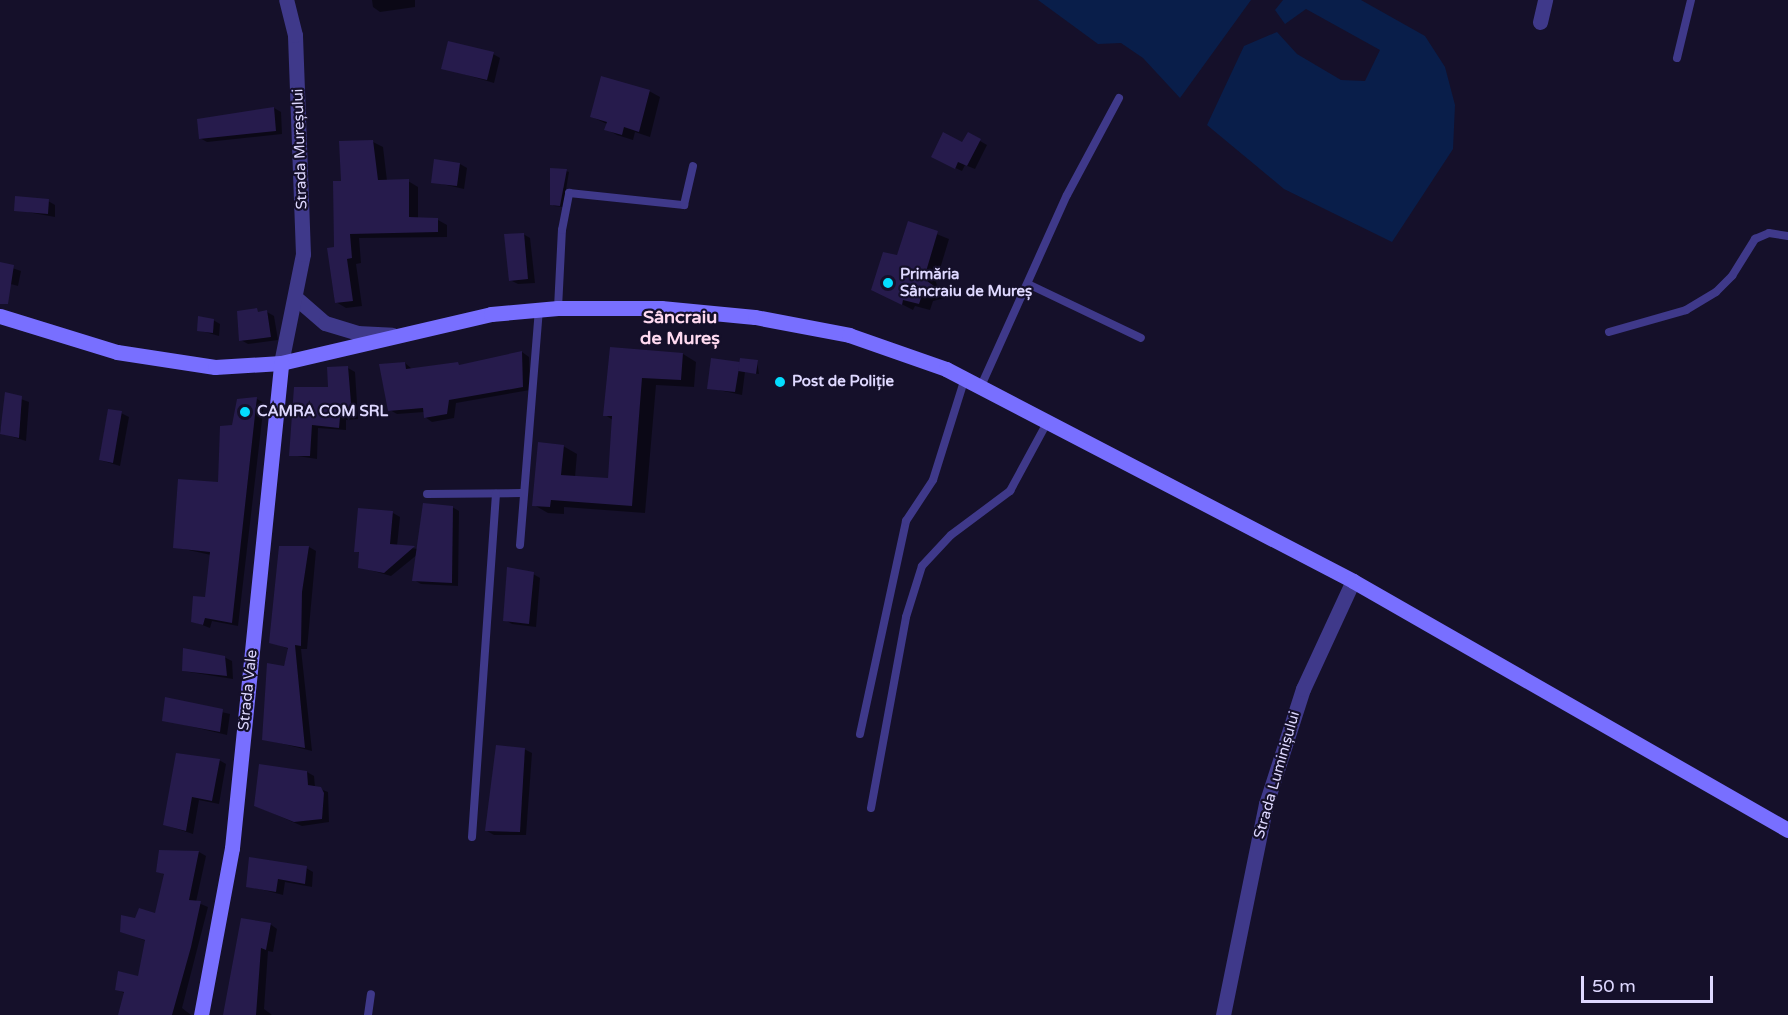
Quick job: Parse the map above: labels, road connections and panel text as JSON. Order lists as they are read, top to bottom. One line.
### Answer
{"streets":{"main road":["Strada Vale"],"street":["Strada Mureșului","Strada Luminișului"]},"crossings":[["Strada Mureșului","Strada Vale"]],"districts":["Sâncraiu de Mureș"],"places":["Primăria Sâncraiu de Mureș","Post de Poliție","CAMRA COM SRL"],"scale_bar":"50 m"}
